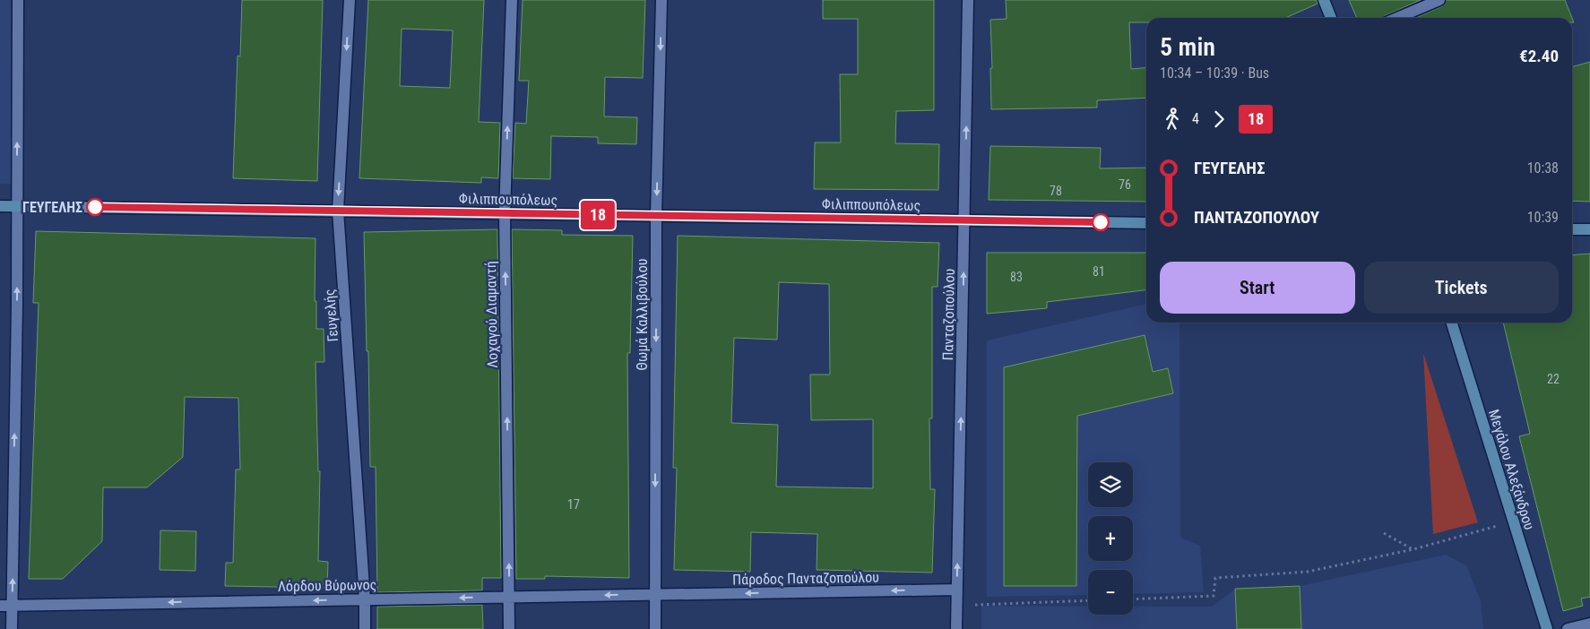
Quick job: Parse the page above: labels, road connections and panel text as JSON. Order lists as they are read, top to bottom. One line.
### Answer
{"streets":{"main road":["Φιλιππουπόλεως","Μεγάλου Αλεξάνδρου"],"street":["Λοχαγού Διαμαντή","Θωμά Καλλιβούλου","Πανταζοπούλου","Γευγελής","Πάροδος Πανταζοπούλου","Λόρδου Βύρωνος"]},"crossings":[["Φιλιππουπόλεως","Λοχαγού Διαμαντή"],["Φιλιππουπόλεως","Θωμά Καλλιβούλου"],["Φιλιππουπόλεως","Πανταζοπούλου"],["Φιλιππουπόλεως","Γευγελής"],["Λοχαγού Διαμαντή","Λόρδου Βύρωνος"],["Θωμά Καλλιβούλου","Πάροδος Πανταζοπούλου"],["Θωμά Καλλιβούλου","Λόρδου Βύρωνος"],["Πανταζοπούλου","Πάροδος Πανταζοπούλου"],["Γευγελής","Λόρδου Βύρωνος"],["Πάροδος Πανταζοπούλου","Λόρδου Βύρωνος"]],"one_way":["Λοχαγού Διαμαντή","Θωμά Καλλιβούλου","Πανταζοπούλου","Πάροδος Πανταζοπούλου","Λόρδου Βύρωνος"],"places":["ΓΕΥΓΕΛΗΣ"],"lines":["bus line 18"],"house_numbers":["76","78","81","83","22","17"],"page":{"on_map":"18","heading":["5 min","10:34 – 10:39 · Bus","€2.40"],"legs":["4","18"],"list":[{"name":"ΓΕΥΓΕΛΗΣ","value":"10:38"},{"name":"ΠΑΝΤΑΖΟΠΟΥΛΟΥ","value":"10:39"}],"buttons":["Start","Tickets"],"map_buttons":["+","−"]}}
